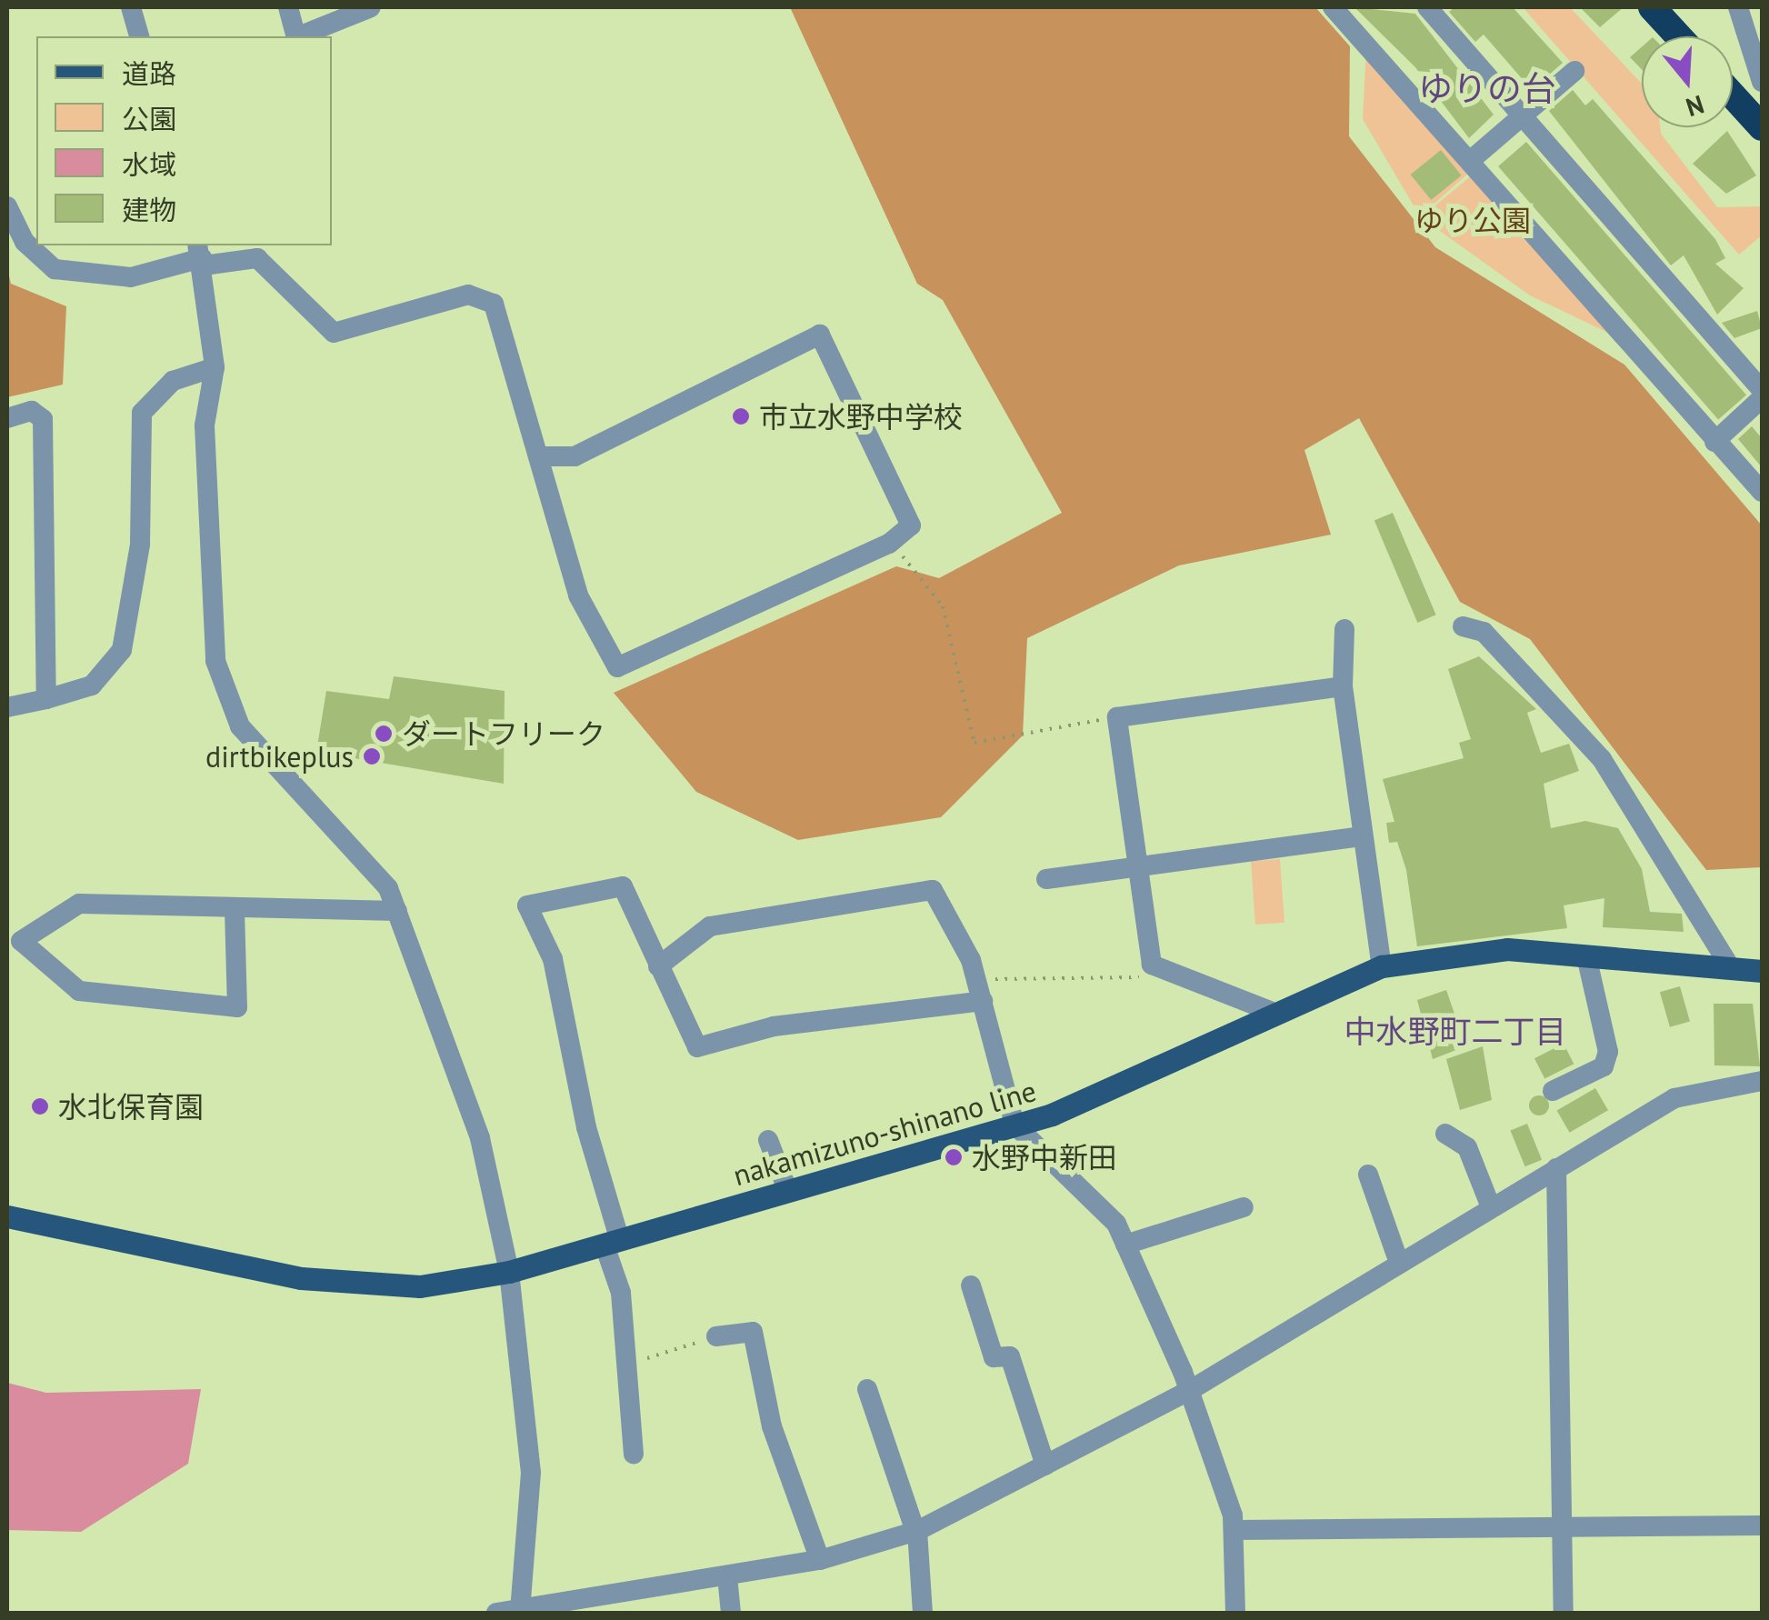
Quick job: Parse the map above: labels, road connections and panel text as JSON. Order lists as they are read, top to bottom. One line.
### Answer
{"streets":{"main road":["nakamizuno-shinano line"]},"districts":["ゆりの台","中水野町二丁目"],"parks":["ゆり公園"],"places":["市立水野中学校","ダートフリーク","dirtbikeplus","水北保育園","水野中新田"],"legend":["道路","公園","水域","建物"],"north":"bottom"}
